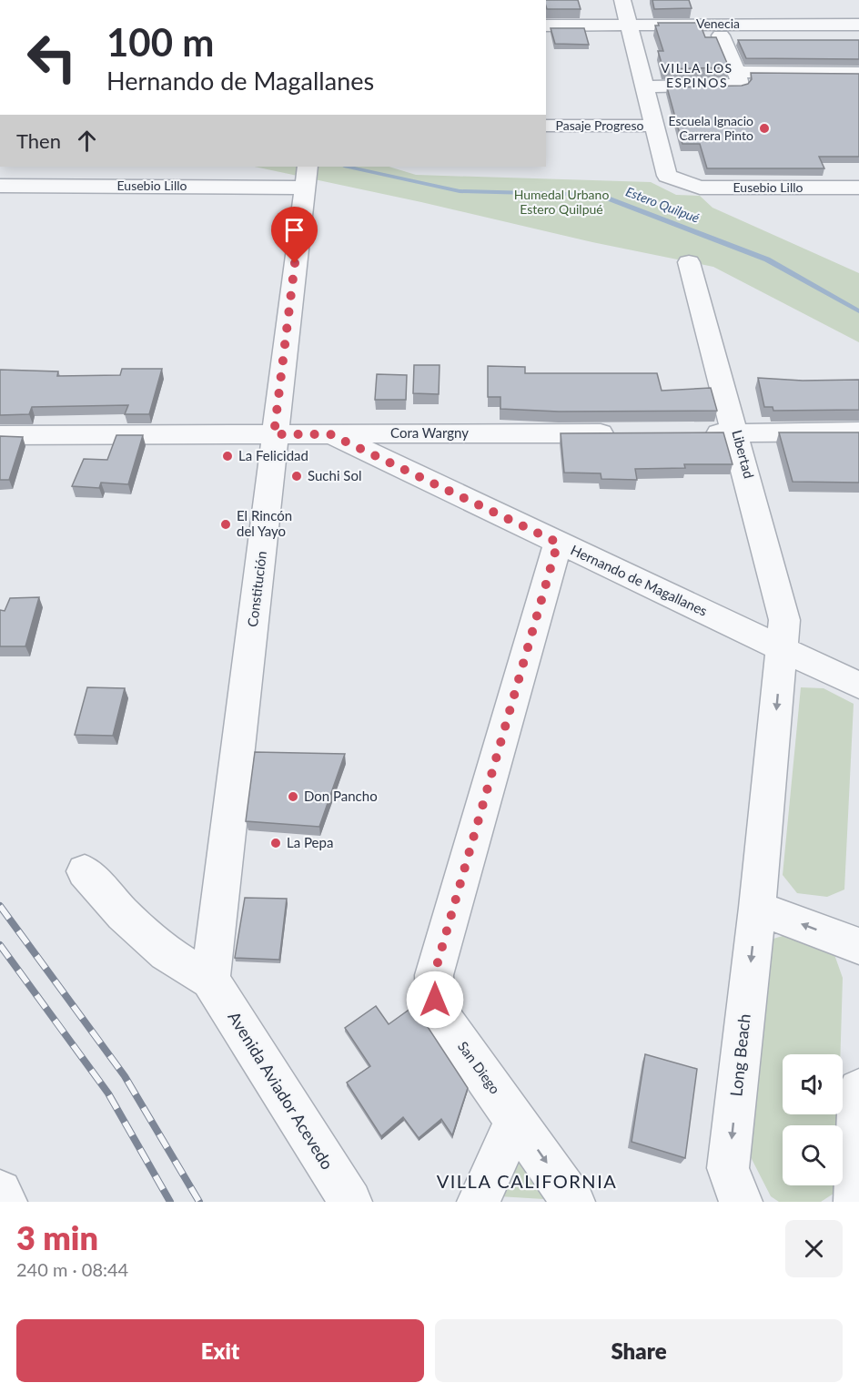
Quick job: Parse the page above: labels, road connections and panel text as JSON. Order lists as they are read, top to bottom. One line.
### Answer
{"streets":{"street":["Venecia","Pasaje Progreso","Eusebio Lillo","Cora Wargny","Libertad","Hernando de Magallanes","Constitución","Long Beach","San Diego","Avenida Aviador Acevedo"]},"crossings":[["Pasaje Progreso","Eusebio Lillo"],["Eusebio Lillo","Constitución"],["Cora Wargny","Hernando de Magallanes"],["Cora Wargny","Constitución"],["Libertad","Hernando de Magallanes"],["Libertad","Long Beach"],["Hernando de Magallanes","Long Beach"],["Hernando de Magallanes","San Diego"],["Constitución","Avenida Aviador Acevedo"]],"one_way":["Long Beach"],"districts":["VILLA LOS ESPINOS","VILLA CALIFORNIA"],"water":["Estero Quilpué"],"parks":["Humedal Urbano Estero Quilpué"],"places":["Escuela Ignacio Carrera Pinto","La Felicidad","Suchi Sol","El Rincón del Yayo","Don Pancho","La Pepa"],"page":{"turn":["100 m","Hernando de Magallanes"],"then":"Then","heading":["3 min","240 m · 08:44"],"buttons":["Exit","Share"]}}
